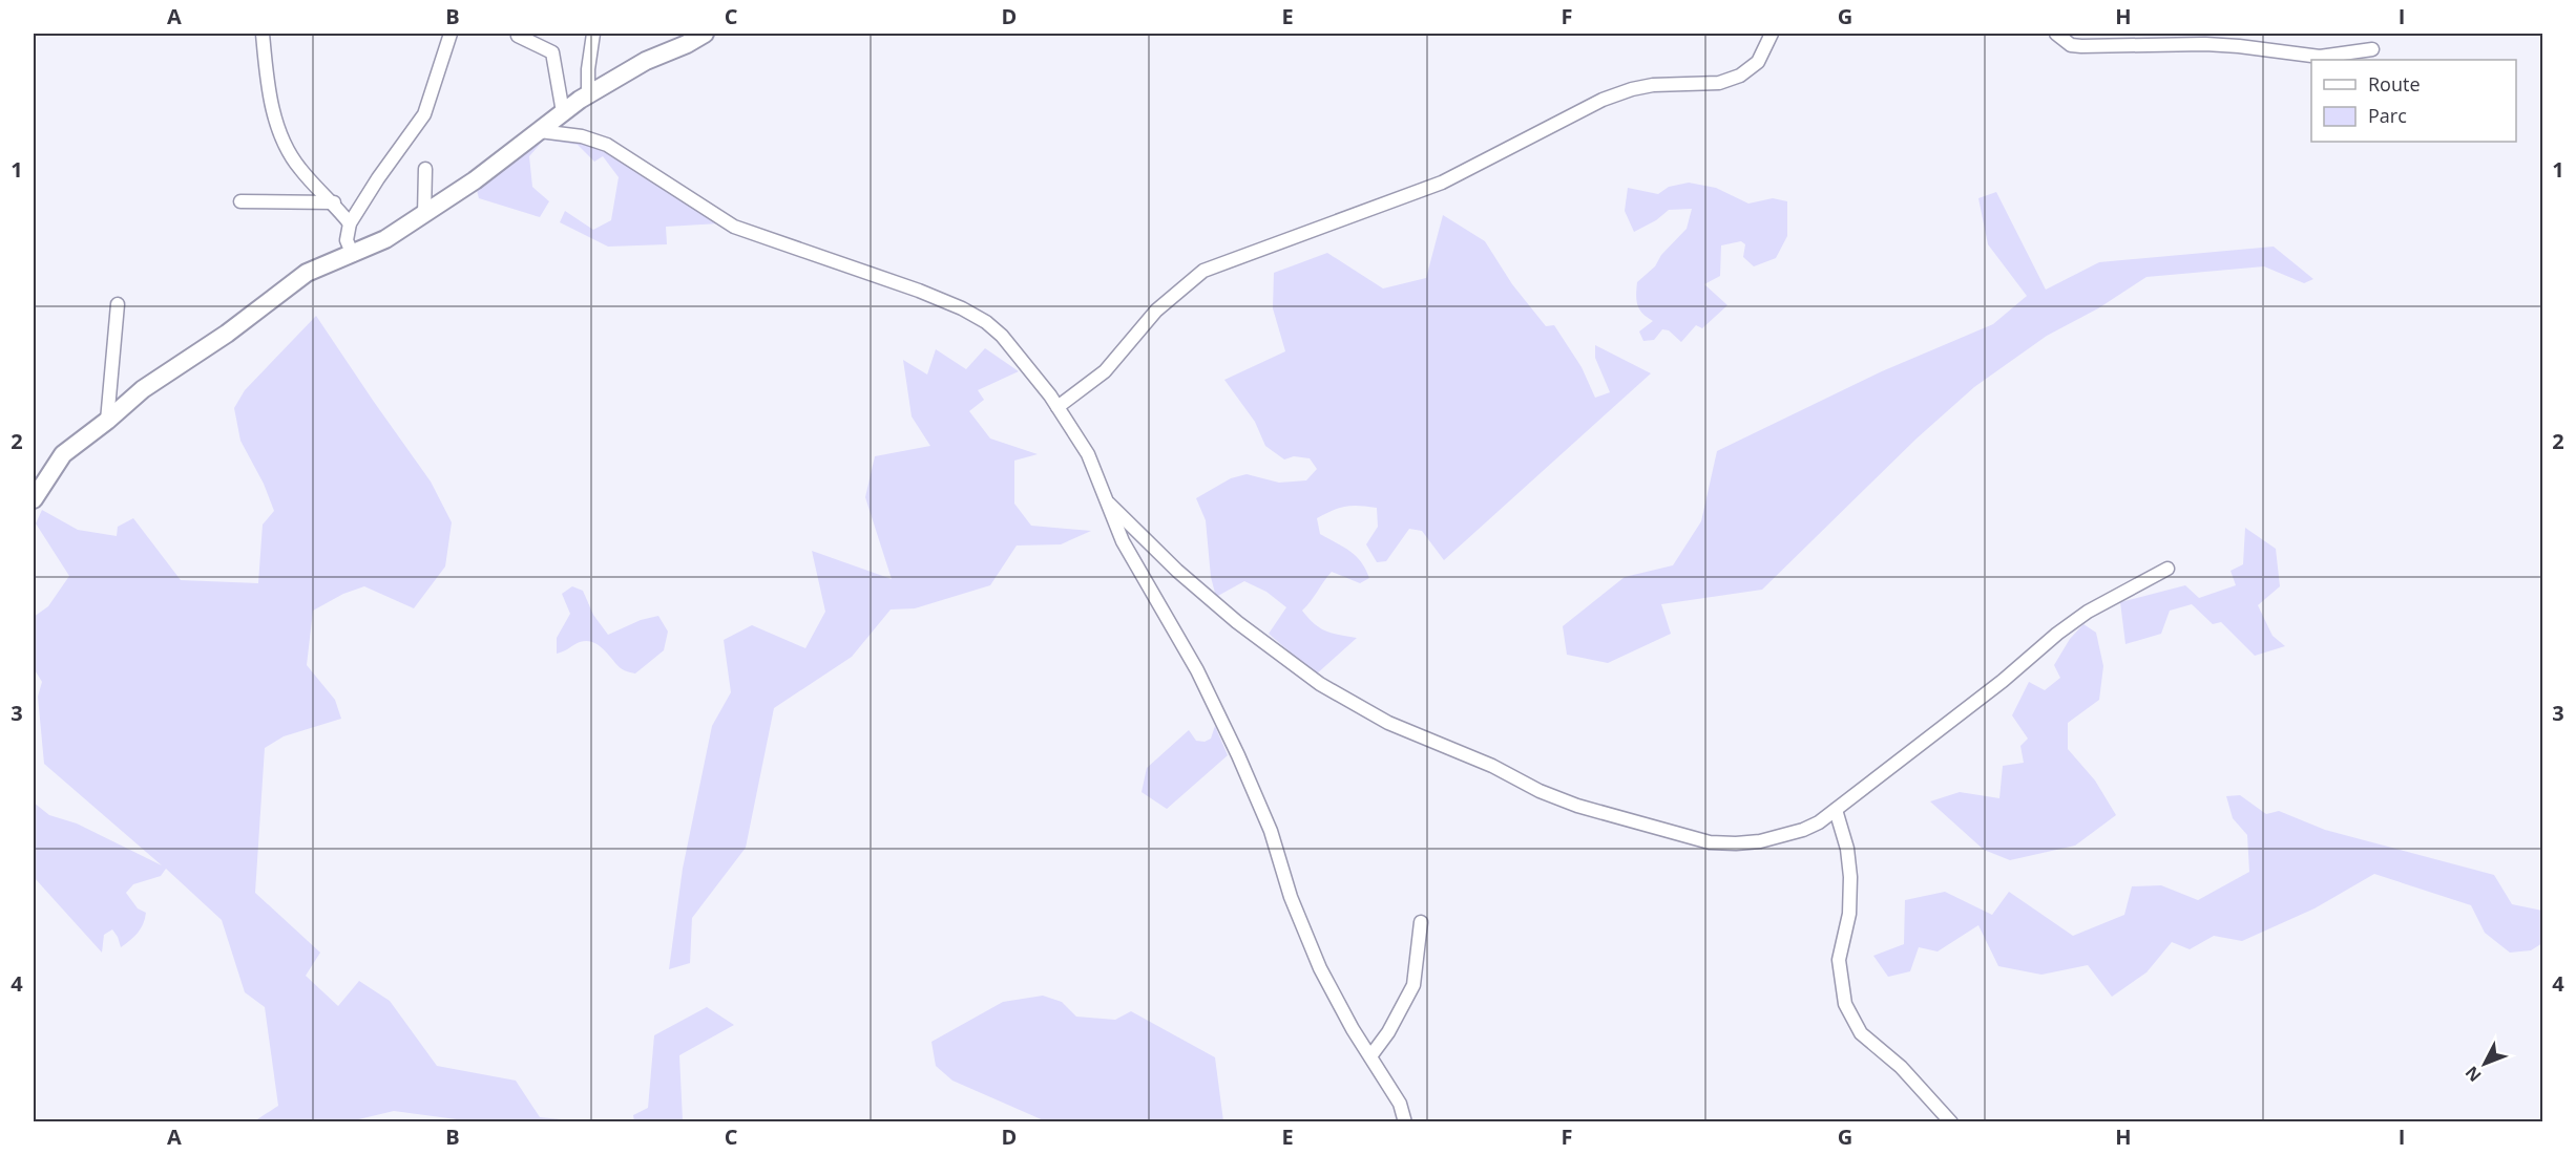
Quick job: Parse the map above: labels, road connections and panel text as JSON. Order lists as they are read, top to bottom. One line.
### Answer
{"legend":["Route","Parc"],"north":"bottom left","grid":{"columns":["A","B","C","D","E","F","G","H","I"],"rows":["1","2","3","4"]}}
